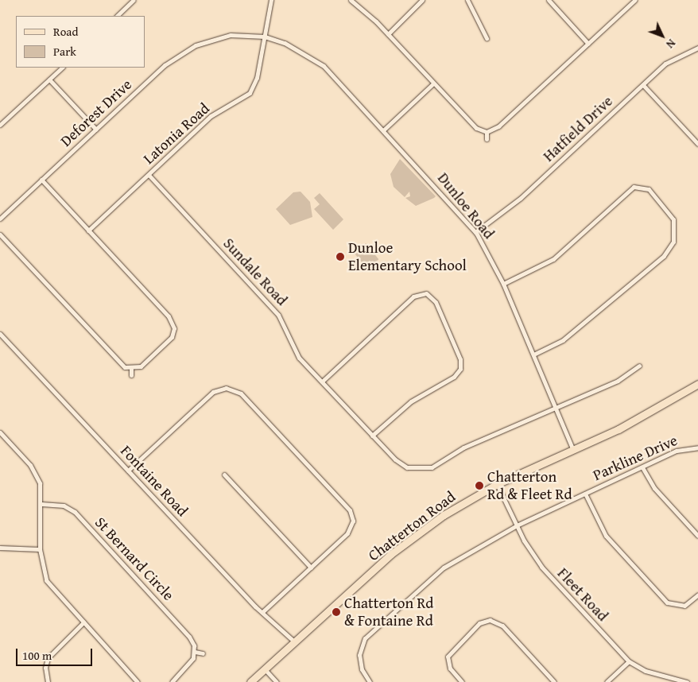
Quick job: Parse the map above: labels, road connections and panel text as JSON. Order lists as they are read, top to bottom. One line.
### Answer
{"streets":{"main road":["Chatterton Road"],"street":["Deforest Drive","Hatfield Drive","Latonia Road","Dunloe Road","Sundale Road","Parkline Drive","Fontaine Road","St Bernard Circle","Fleet Road"]},"crossings":[["Deforest Drive","Latonia Road"],["Deforest Drive","Dunloe Road"],["Hatfield Drive","Dunloe Road"],["Latonia Road","Dunloe Road"],["Latonia Road","Sundale Road"],["Dunloe Road","Sundale Road"],["Dunloe Road","Chatterton Road"],["Parkline Drive","Fleet Road"],["Fontaine Road","Chatterton Road"],["Chatterton Road","Fleet Road"]],"places":["Dunloe Elementary School","Chatterton Rd & Fleet Rd","Chatterton Rd & Fontaine Rd"],"legend":["Road","Park"],"scale_bar":"100 m","north":"bottom right"}
